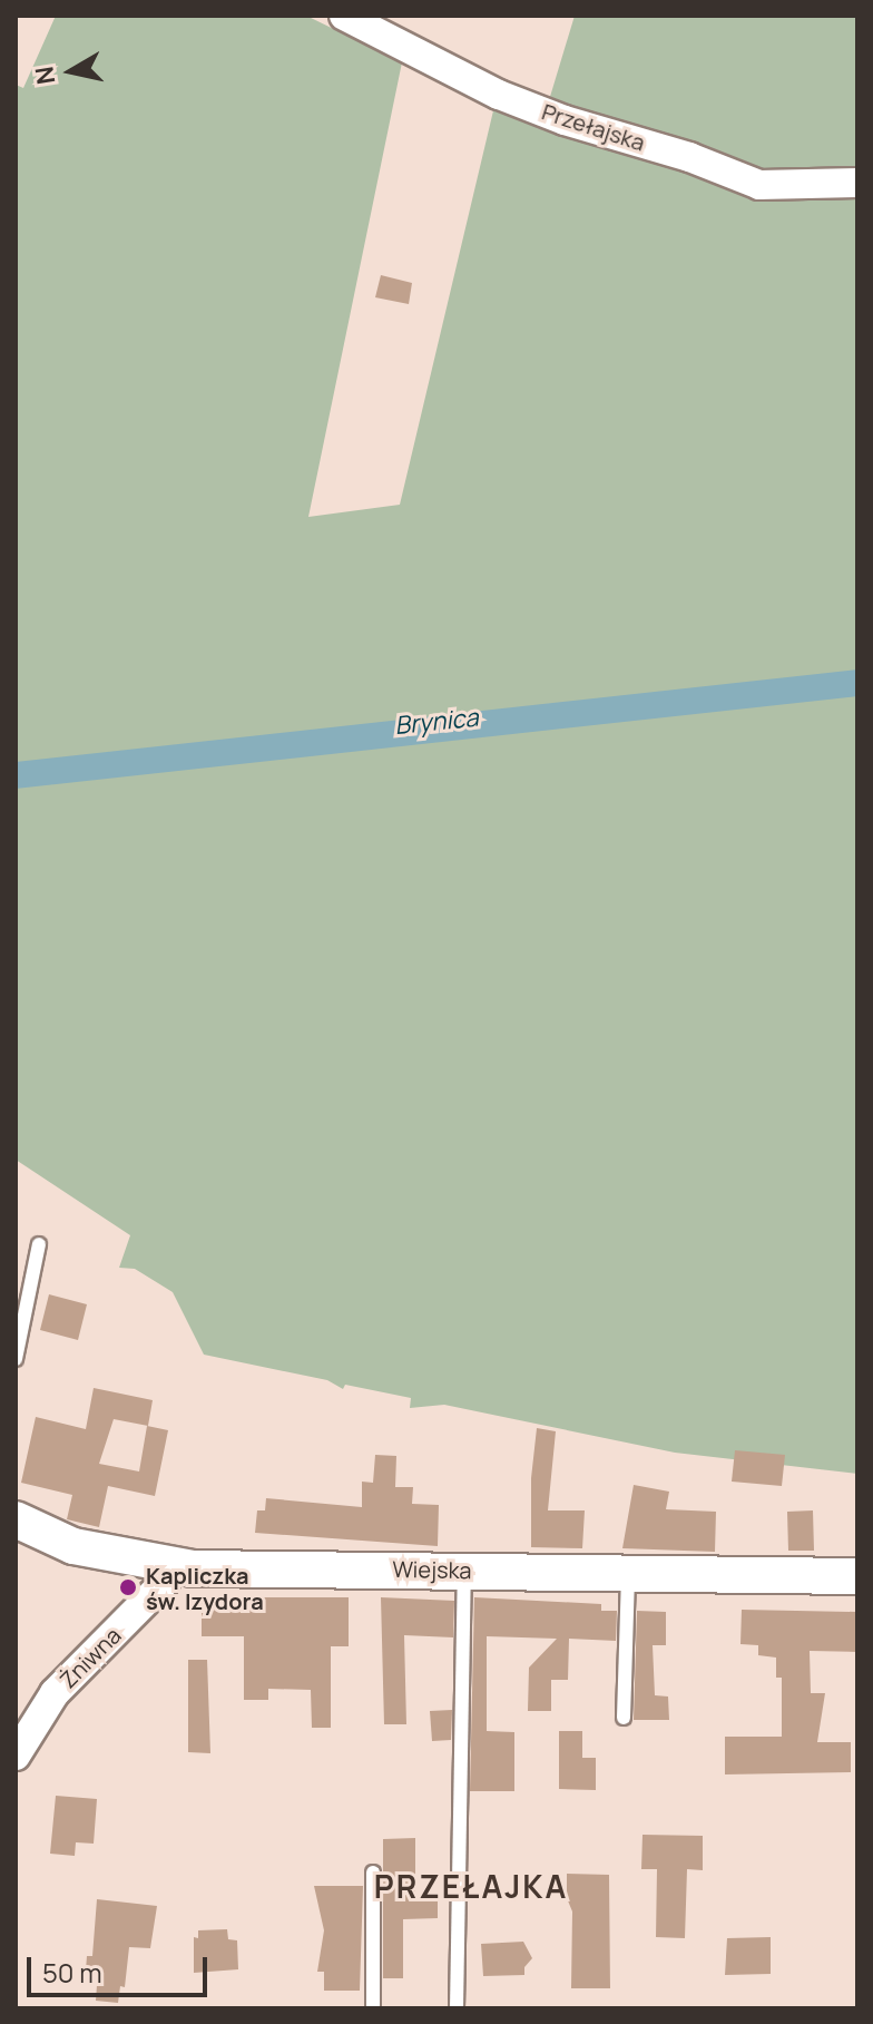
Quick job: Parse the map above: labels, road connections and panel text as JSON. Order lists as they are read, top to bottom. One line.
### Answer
{"streets":{"street":["Przełajska","Wiejska","Żniwna"]},"crossings":[["Wiejska","Żniwna"]],"districts":["PRZEŁAJKA"],"water":["Brynica"],"places":["Kapliczka św. Izydora"],"scale_bar":"50 m","north":"left"}
